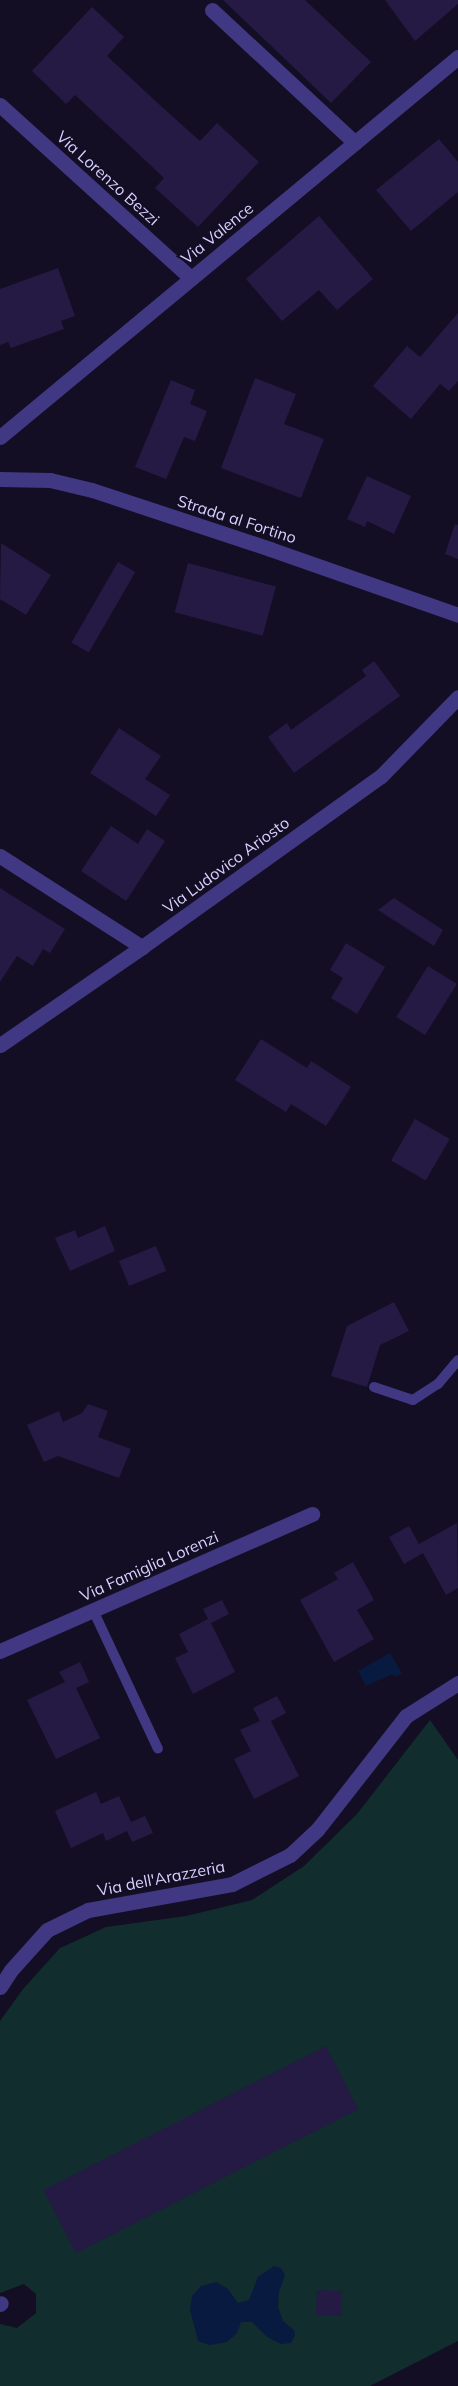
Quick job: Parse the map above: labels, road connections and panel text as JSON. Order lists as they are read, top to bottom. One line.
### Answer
{"streets":{"street":["Via Lorenzo Bezzi","Via Valence","Strada al Fortino","Via Ludovico Ariosto","Via Famiglia Lorenzi","Via dell'Arazzeria"]},"crossings":[["Via Lorenzo Bezzi","Via Valence"]]}
